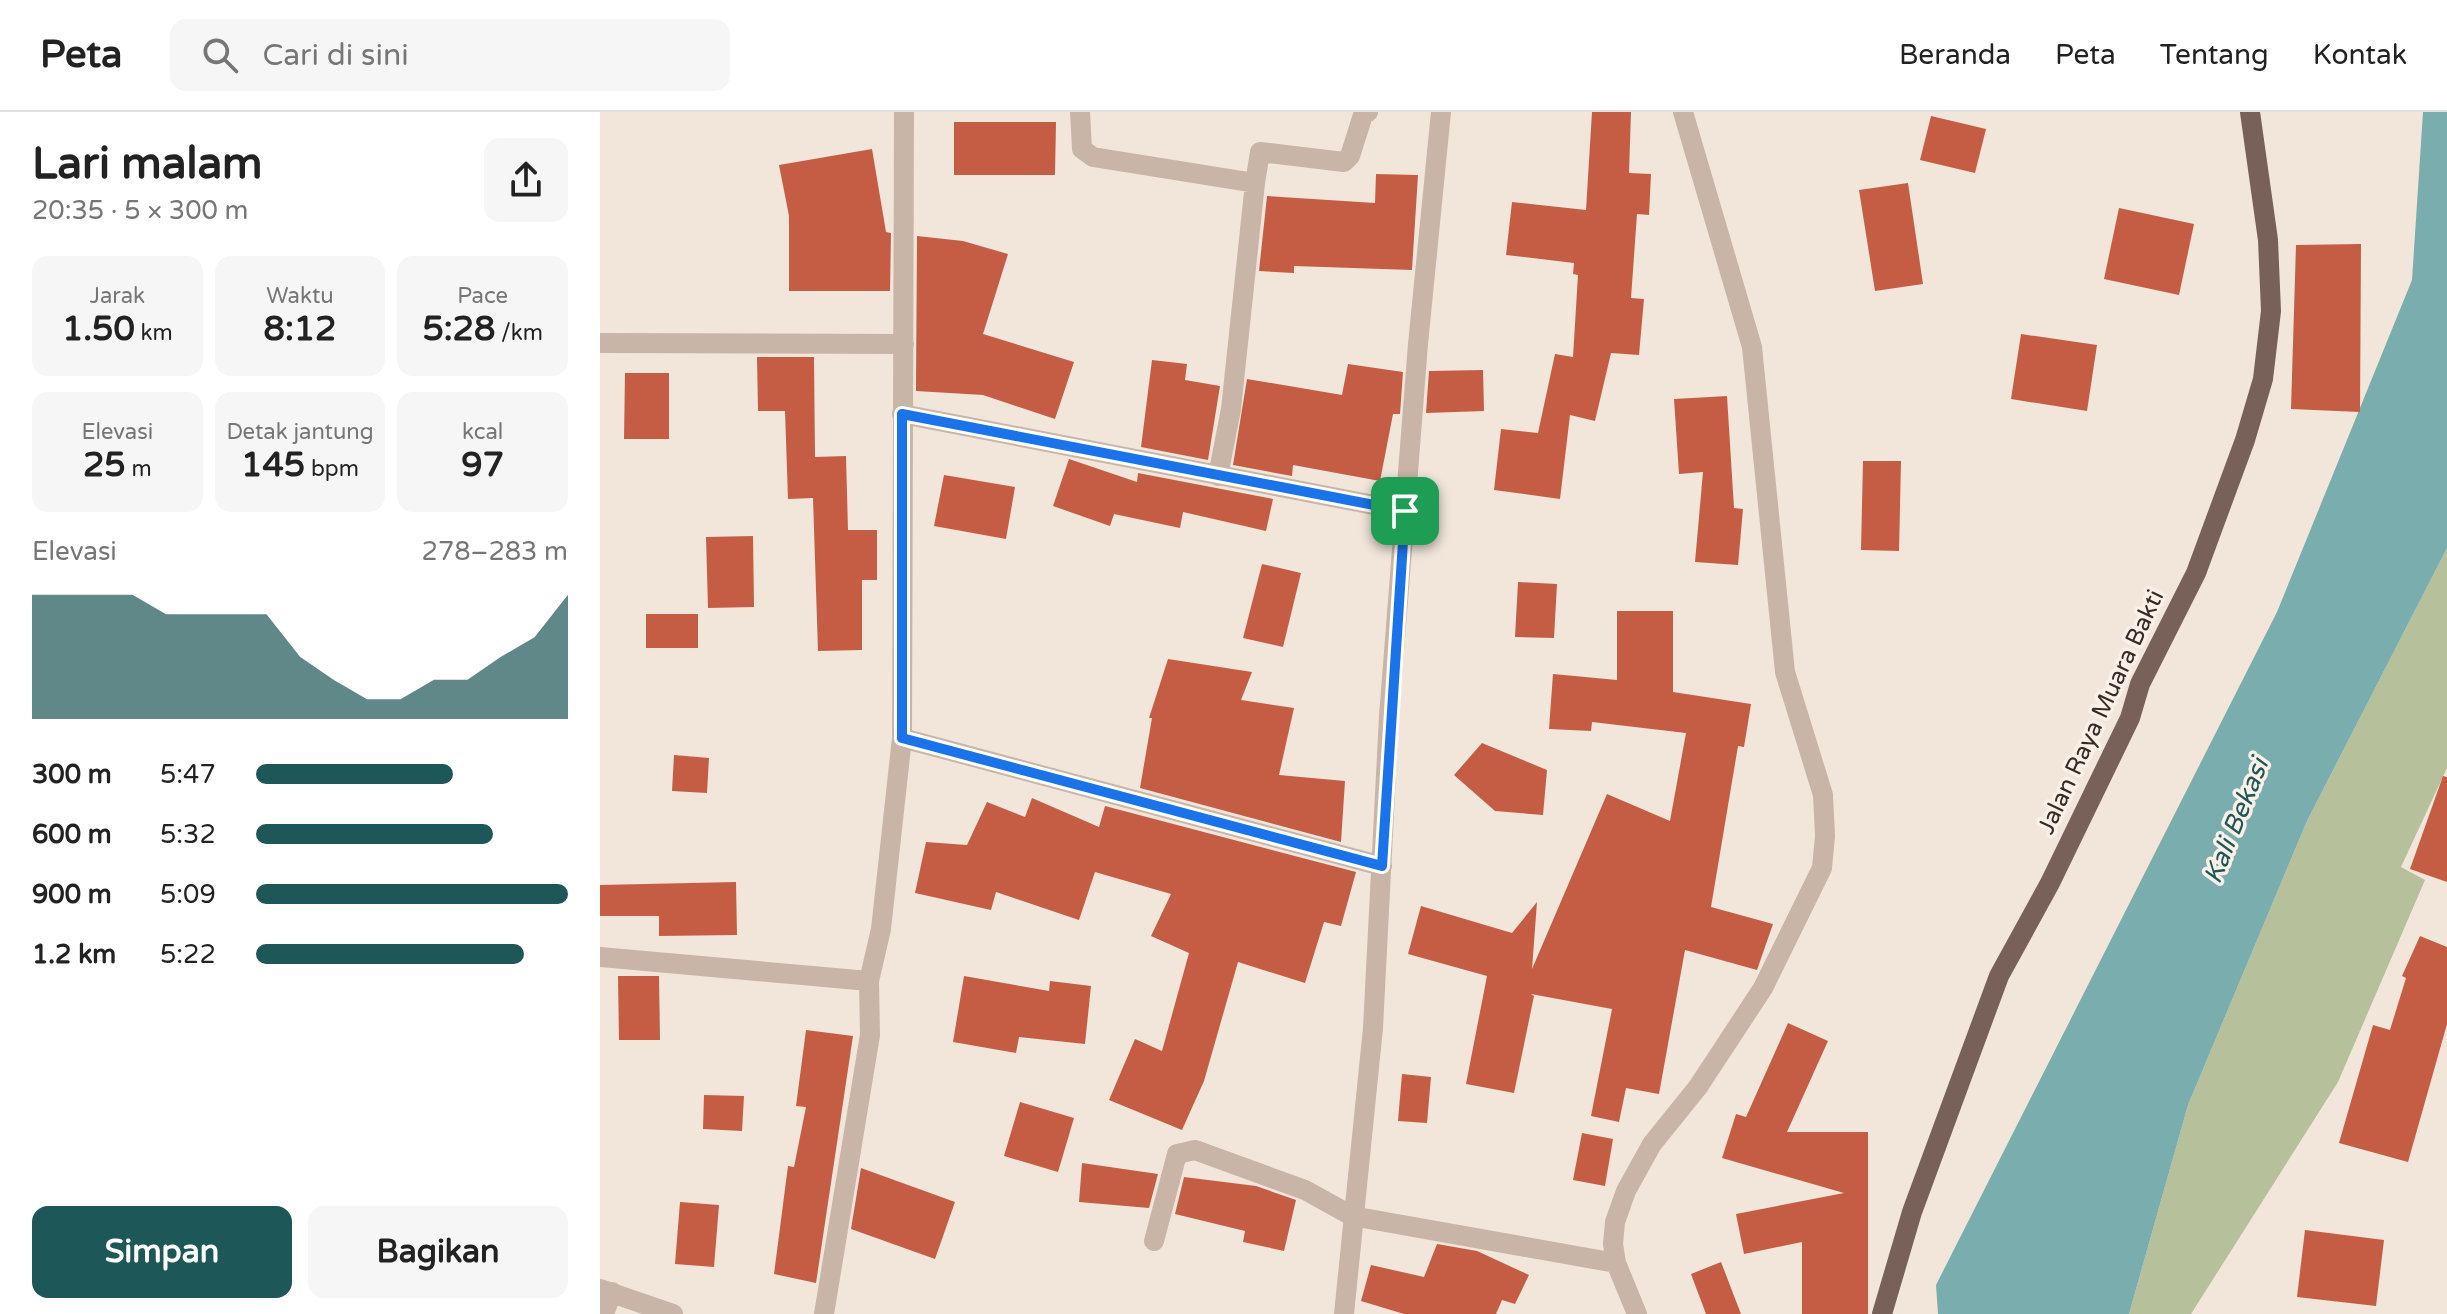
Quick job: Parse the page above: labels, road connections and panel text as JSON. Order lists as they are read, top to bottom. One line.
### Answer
{"streets":{"main road":["Jalan Raya Muara Bakti"]},"water":["Kali Bekasi"],"page":{"header":"Peta","search":"Cari di sini","nav":["Beranda","Peta","Tentang","Kontak"],"heading":["Lari malam","20:35 · 5 × 300 m"],"stats":[["Jarak","1.50 km"],["Waktu","8:12"],["Pace","5:28 /km"],["Elevasi","25 m"],["Detak jantung","145 bpm"],["kcal","97"]],"chart":["Elevasi","278–283 m"],"list":[{"name":"300 m","note":"5:47"},{"name":"600 m","note":"5:32"},{"name":"900 m","note":"5:09"},{"name":"1.2 km","note":"5:22"}],"buttons":["Simpan","Bagikan"]}}
